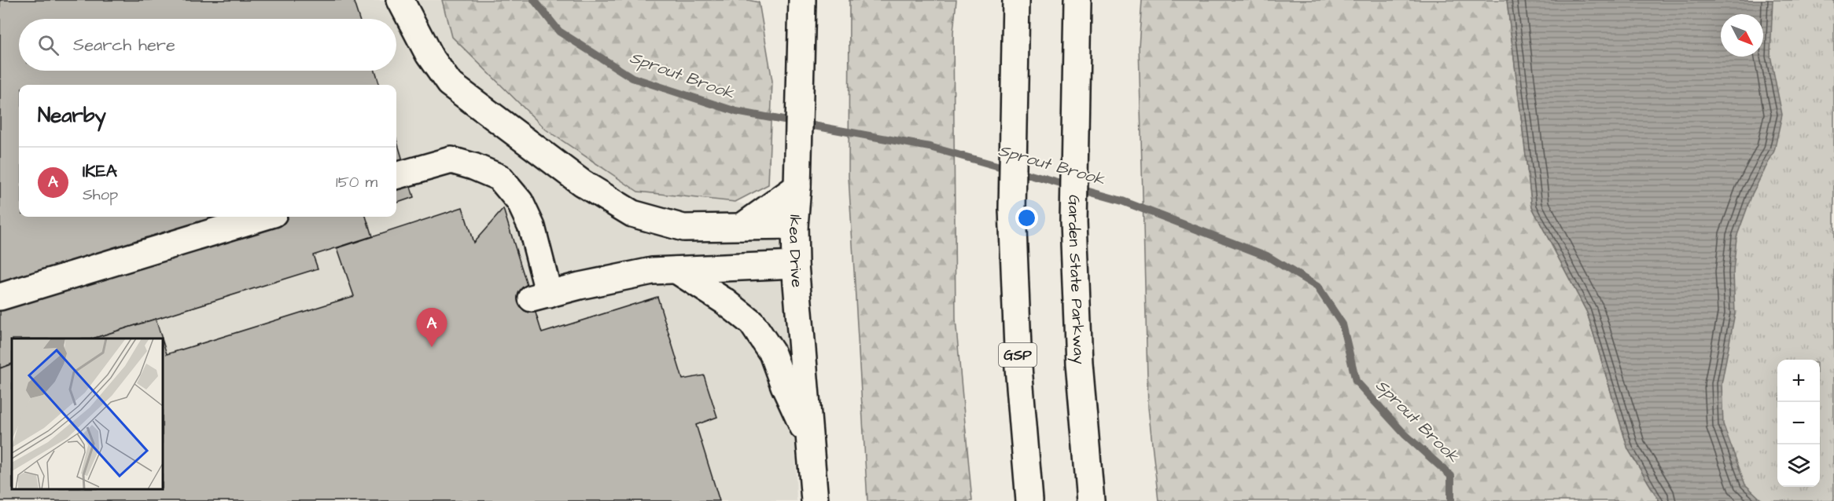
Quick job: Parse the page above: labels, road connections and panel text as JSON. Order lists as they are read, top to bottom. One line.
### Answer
{"streets":{"main road":["Ikea Drive","Garden State Parkway","GSP"]},"water":["Sprout Brook"],"north":"bottom right","page":{"search":"Search here","heading":"Nearby","list":[{"mark":"A","name":"IKEA","note":"Shop","value":"150 m"}],"pins":"A","map_buttons":["+","−"]}}
